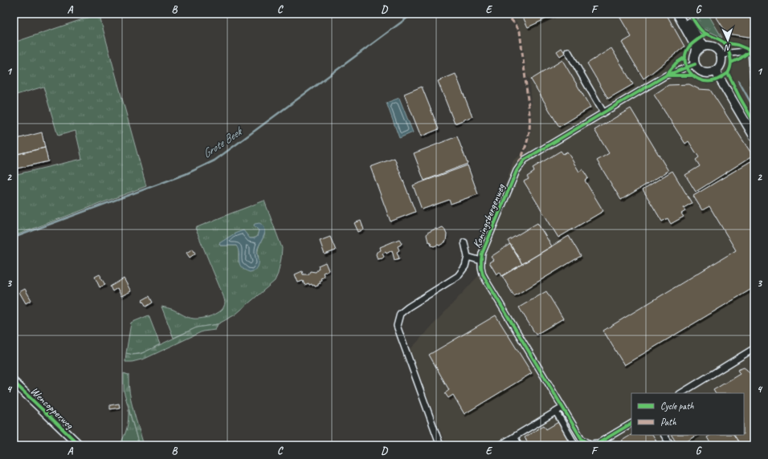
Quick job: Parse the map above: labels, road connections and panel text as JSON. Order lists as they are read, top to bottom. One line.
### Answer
{"streets":{"street":["Koningsbergenweg","Wencopperweg"]},"water":["Grote Beek"],"legend":["Cycle path","Path"],"north":"bottom","grid":{"columns":["A","B","C","D","E","F","G"],"rows":["1","2","3","4"]}}
